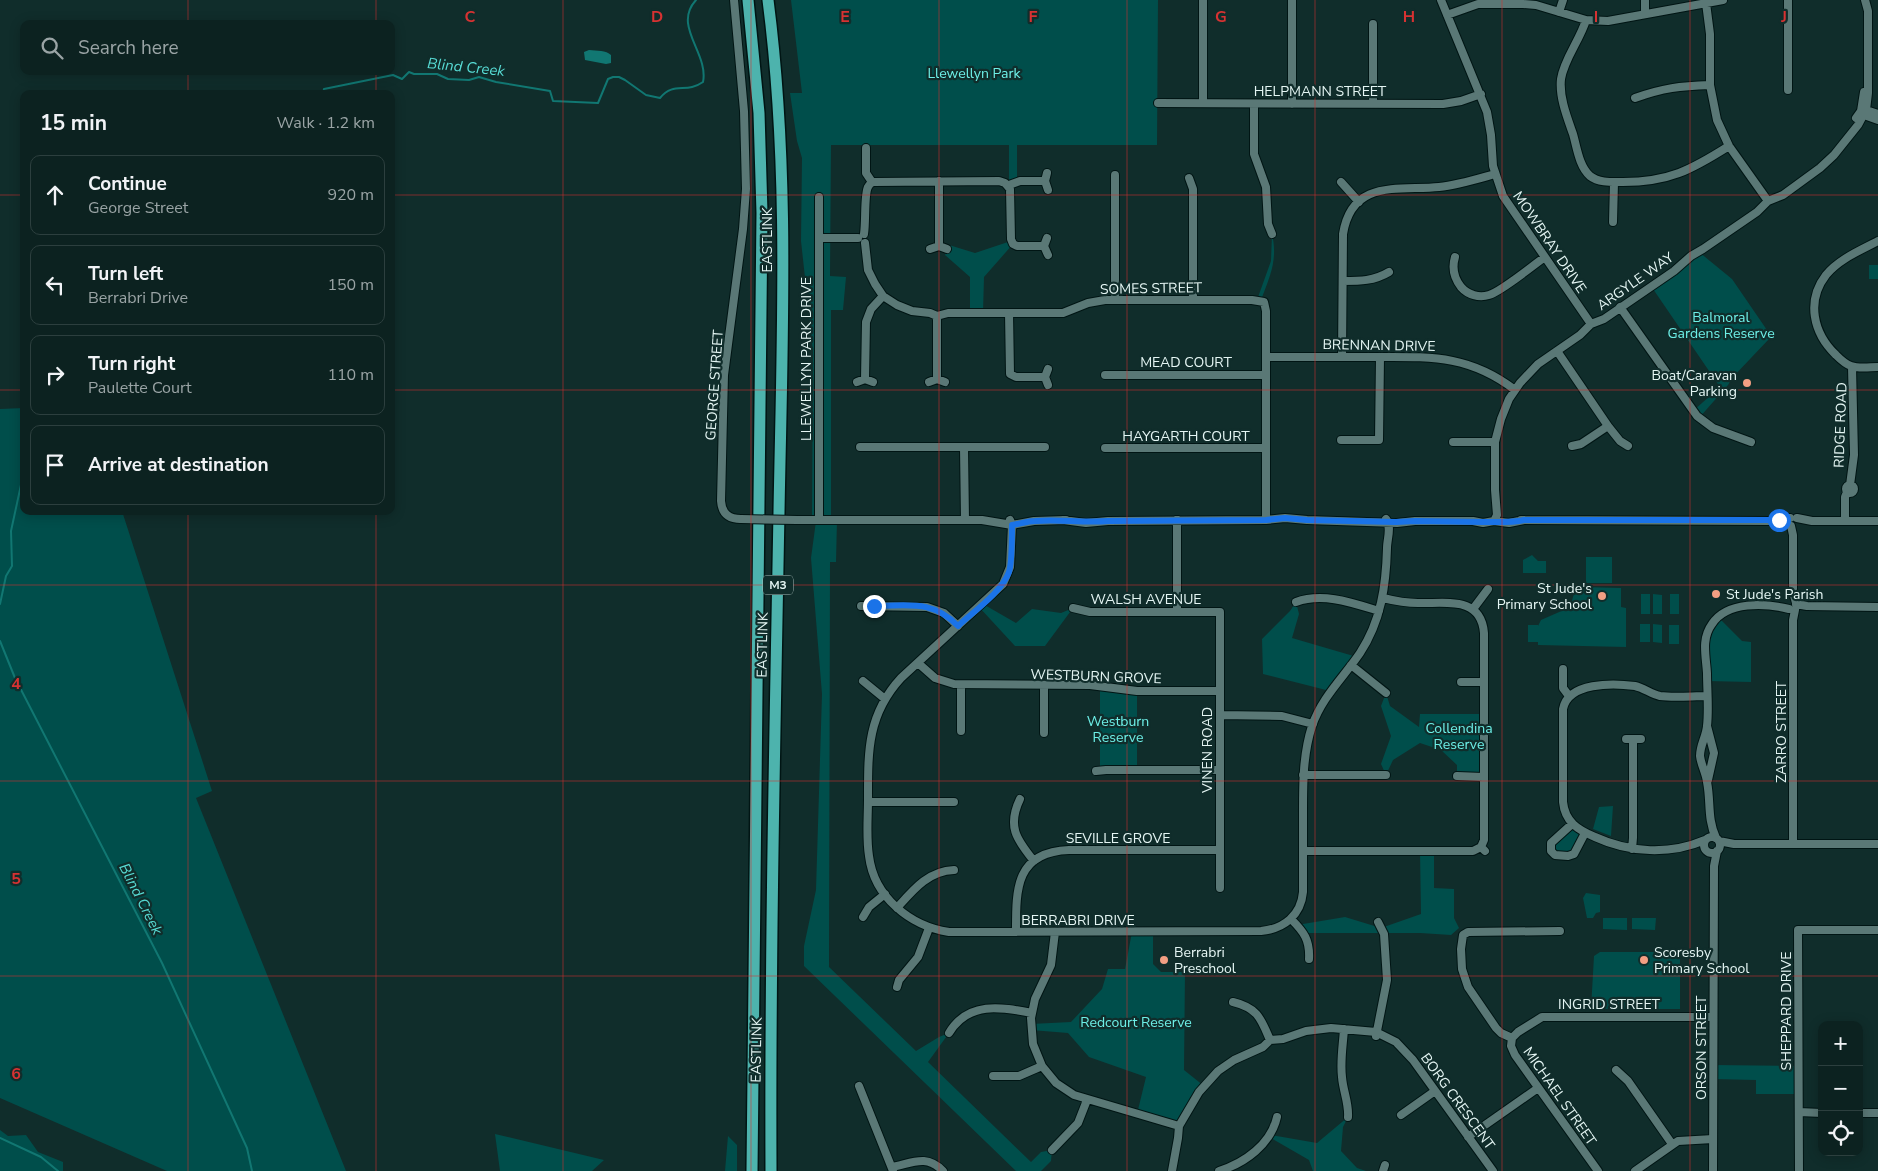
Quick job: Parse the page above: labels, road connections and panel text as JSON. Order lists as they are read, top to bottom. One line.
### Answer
{"streets":{"highway":["EASTLINK","M3"],"street":["HELPMANN STREET","MOWBRAY DRIVE","ARGYLE WAY","SOMES STREET","BRENNAN DRIVE","LLEWELLYN PARK DRIVE","MEAD COURT","GEORGE STREET","RIDGE ROAD","HAYGARTH COURT","WALSH AVENUE","WESTBURN GROVE","ZARRO STREET","VINEN ROAD","SEVILLE GROVE","BERRABRI DRIVE","INGRID STREET","SHEPPARD DRIVE","ORSON STREET","MICHAEL STREET","BORG CRESCENT"]},"crossings":[["HELPMANN STREET","MOWBRAY DRIVE"],["MOWBRAY DRIVE","ARGYLE WAY"],["ARGYLE WAY","BRENNAN DRIVE"],["ARGYLE WAY","GEORGE STREET"],["SOMES STREET","BRENNAN DRIVE"],["SOMES STREET","MEAD COURT"],["SOMES STREET","GEORGE STREET"],["SOMES STREET","HAYGARTH COURT"],["LLEWELLYN PARK DRIVE","GEORGE STREET"],["GEORGE STREET","RIDGE ROAD"],["GEORGE STREET","ZARRO STREET"],["GEORGE STREET","BERRABRI DRIVE"],["WALSH AVENUE","VINEN ROAD"],["WESTBURN GROVE","VINEN ROAD"],["WESTBURN GROVE","BERRABRI DRIVE"],["VINEN ROAD","SEVILLE GROVE"],["INGRID STREET","ORSON STREET"],["INGRID STREET","MICHAEL STREET"]],"water":["Blind Creek"],"parks":["Llewellyn Park","Balmoral Gardens Reserve","Westburn Reserve","Collendina Reserve","Redcourt Reserve"],"places":["Boat/Caravan Parking","St Jude's Parish","St Jude's Primary School","Berrabri Preschool","Scoresby Primary School"],"page":{"search":"Search here","heading":["15 min","Walk · 1.2 km"],"list":[["Continue","George Street","920 m"],["Turn left","Berrabri Drive","150 m"],["Turn right","Paulette Court","110 m"],"Arrive at destination"],"map_buttons":["+","−"]},"grid":{"columns":["C","D","E","F","G","H","I","J"],"rows":["4","5","6"]}}
